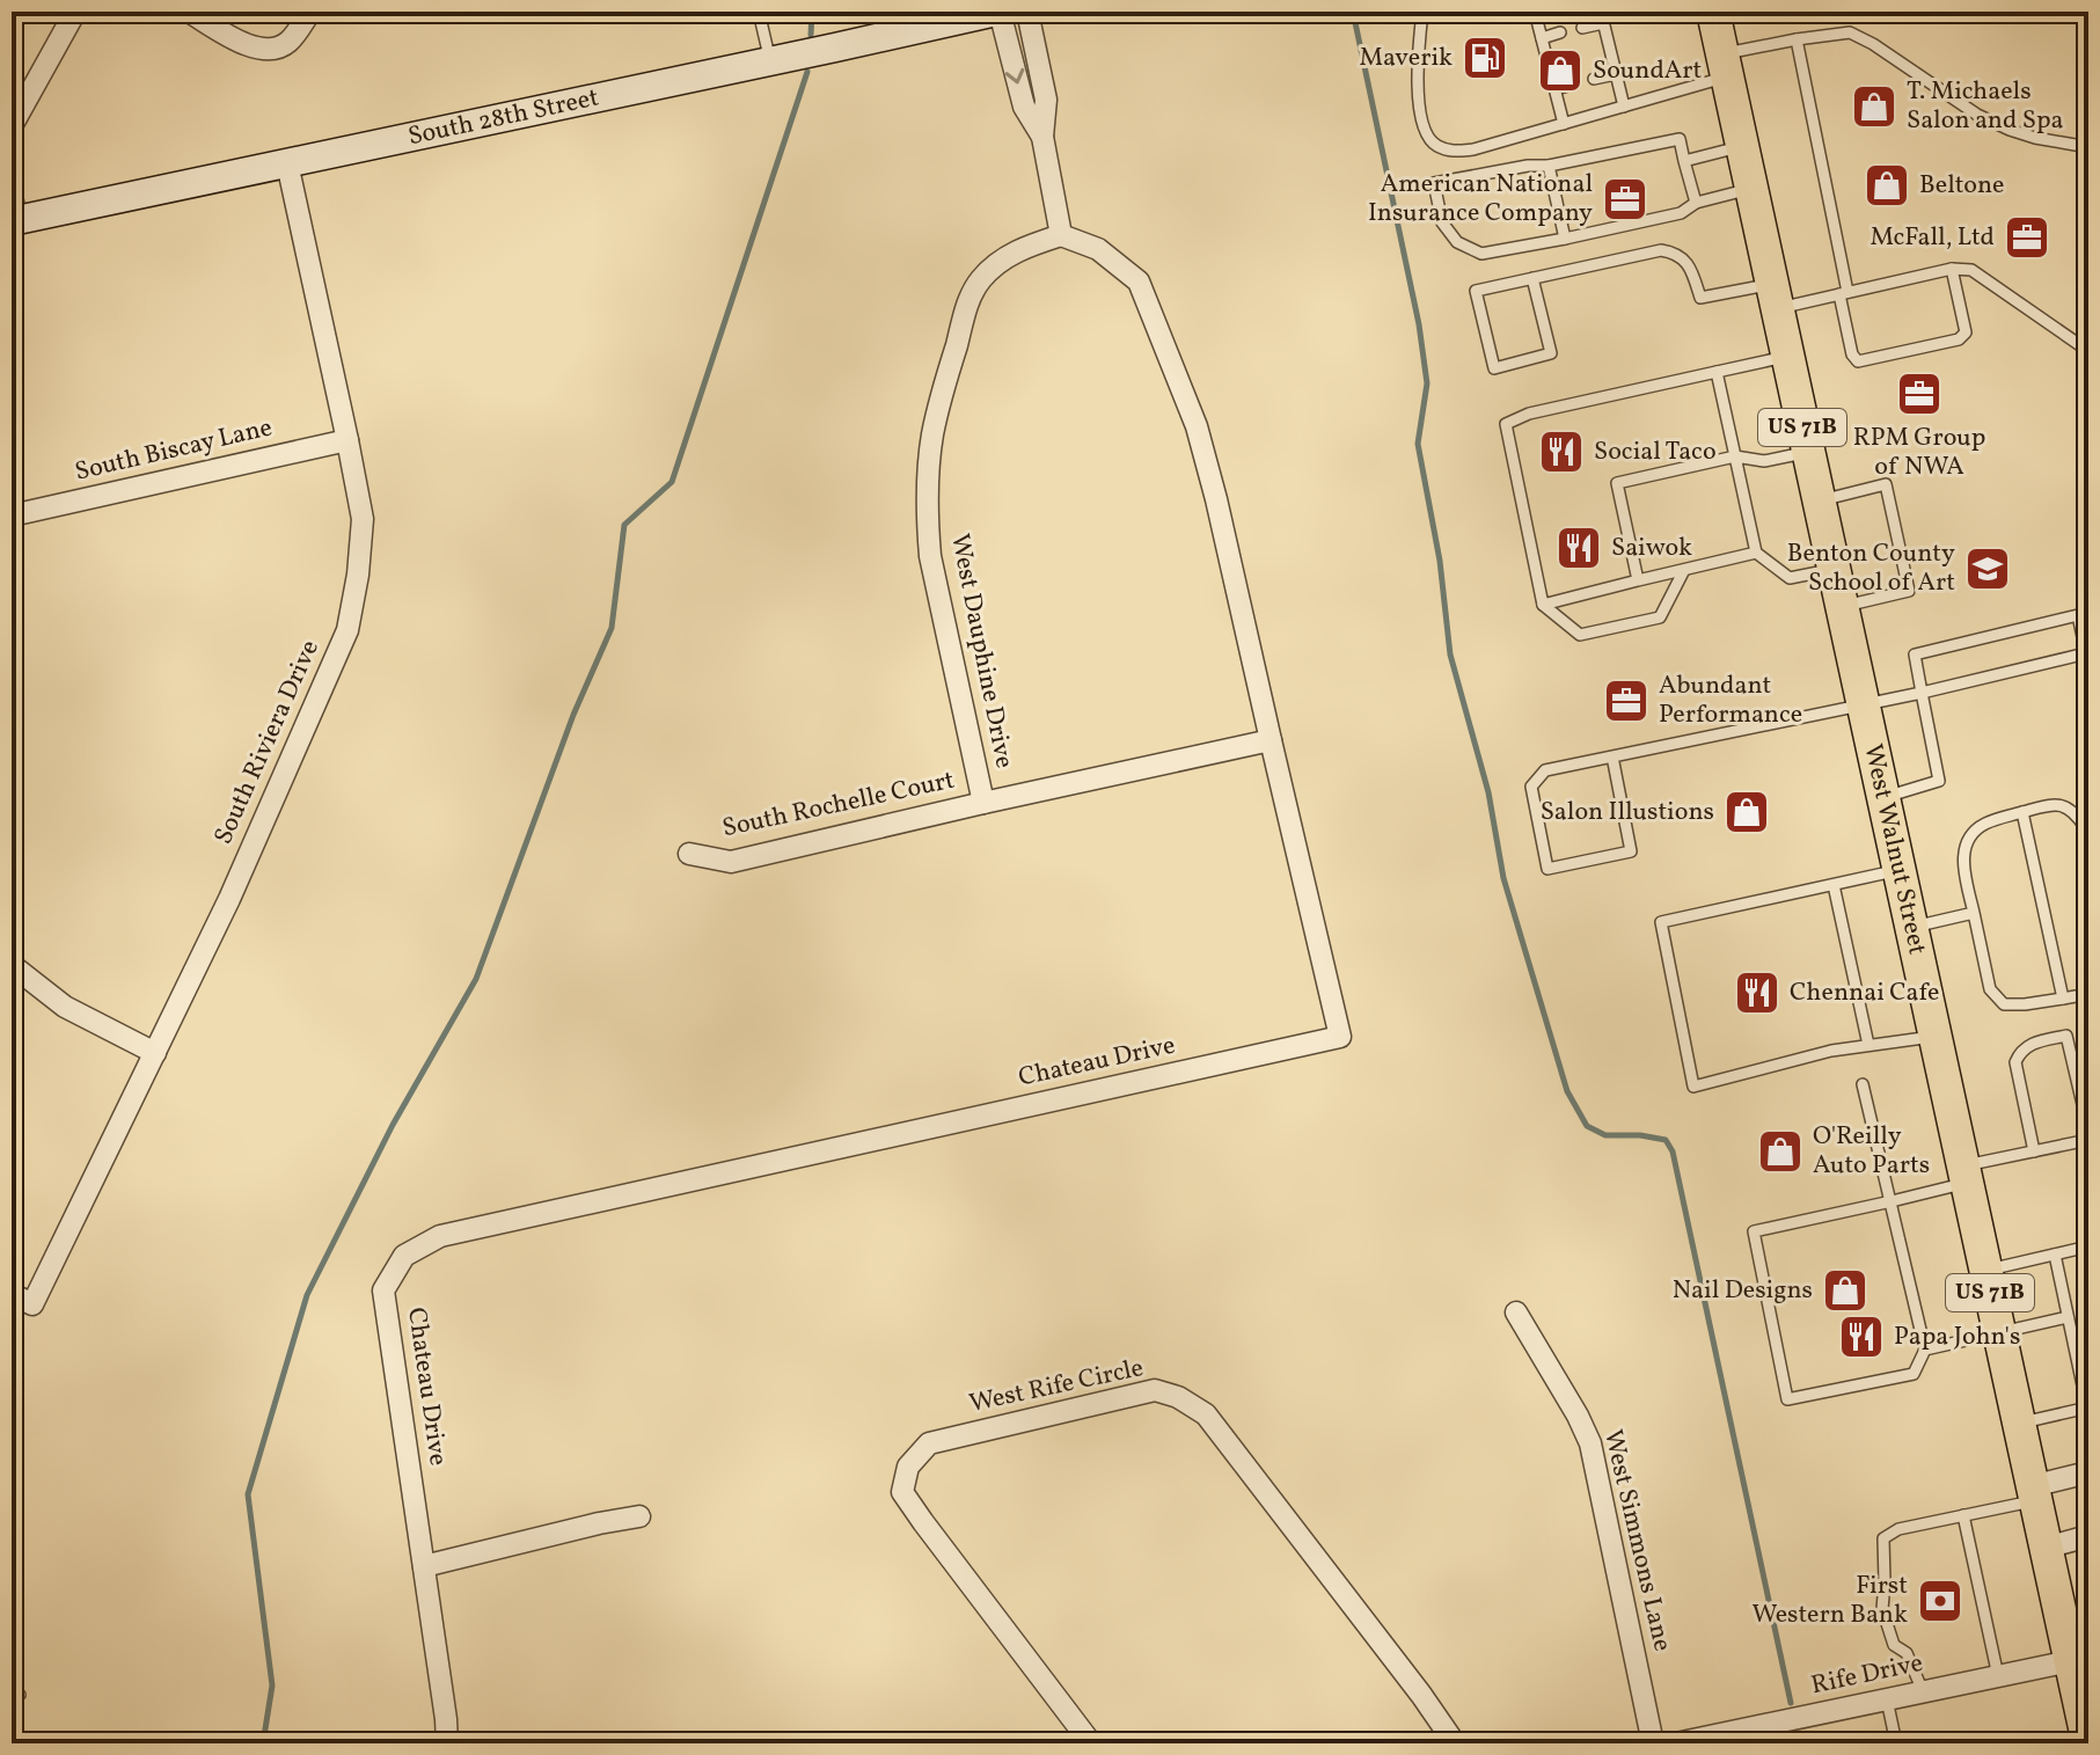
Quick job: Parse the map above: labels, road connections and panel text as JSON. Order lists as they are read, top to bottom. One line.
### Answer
{"streets":{"main road":["US 71B","West Walnut Street"],"street":["South 28th Street","South Biscay Lane","West Dauphine Drive","South Riviera Drive","South Rochelle Court","Chateau Drive","West Rife Circle","West Simmons Lane","Rife Drive"]},"crossings":[["South 28th Street","South Riviera Drive"],["South Biscay Lane","South Riviera Drive"],["West Dauphine Drive","South Rochelle Court"],["West Dauphine Drive","Chateau Drive"],["South Rochelle Court","Chateau Drive"],["West Walnut Street","Rife Drive"]],"places":{"fuel station":["Maverik"],"shop":["SoundArt","T. Michaels Salon and Spa","Beltone","Salon Illustions","O'Reilly Auto Parts","Nail Designs"],"office":["American National Insurance Company","McFall, Ltd","RPM Group of NWA","Abundant Performance"],"restaurant":["Social Taco","Saiwok","Chennai Cafe","Papa John's"],"school or university":["Benton County School of Art"],"bank":["First Western Bank"]}}
